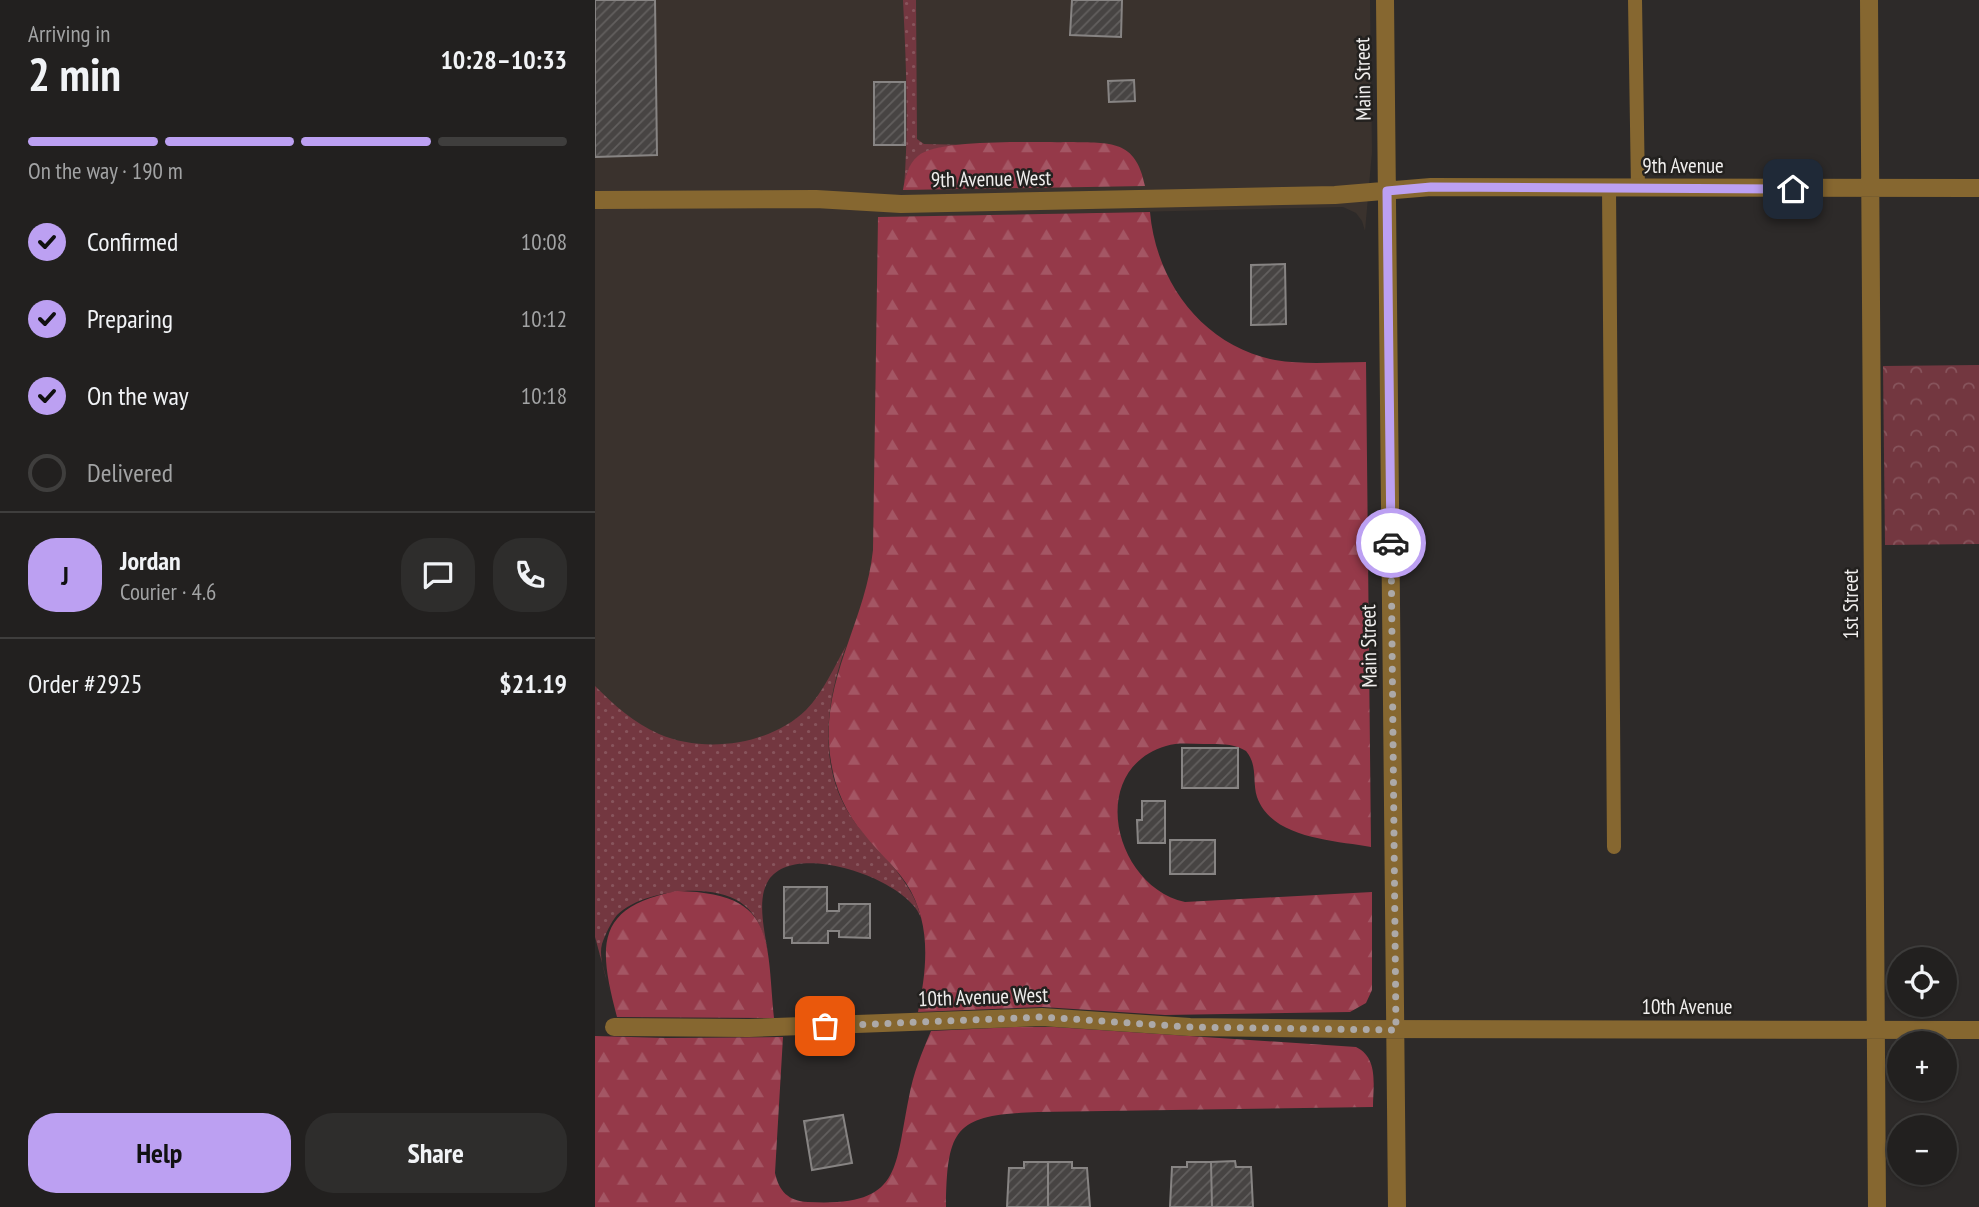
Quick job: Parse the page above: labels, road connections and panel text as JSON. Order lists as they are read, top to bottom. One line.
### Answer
{"streets":{"street":["Main Street","9th Avenue","9th Avenue West","1st Street","10th Avenue West","10th Avenue"]},"crossings":[["Main Street","9th Avenue"],["Main Street","9th Avenue West"],["Main Street","10th Avenue West"],["Main Street","10th Avenue"],["9th Avenue","9th Avenue West"],["9th Avenue","1st Street"],["1st Street","10th Avenue"],["10th Avenue West","10th Avenue"]],"page":{"heading":["2 min","Arriving in","10:28–10:33"],"panel":["Jordan","Courier · 4.6","Order #2925","$21.19"],"bar":"On the way · 190 m","list":[["Confirmed","10:08"],["Preparing","10:12"],["On the way","10:18"],"Delivered"],"round":"J","map_buttons":["+","−"],"buttons":["Help","Share"]}}
